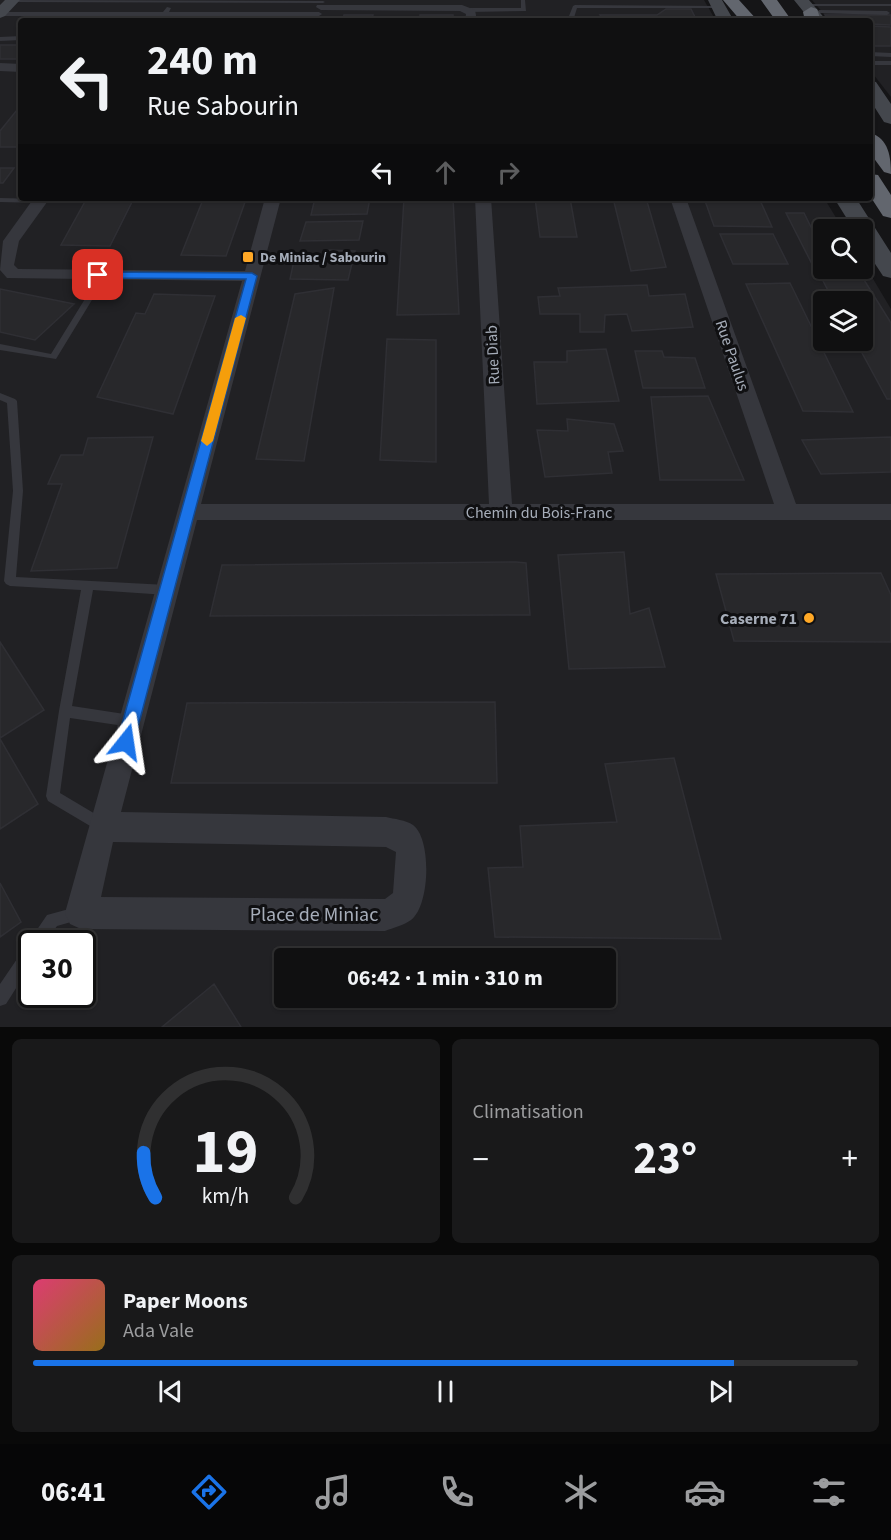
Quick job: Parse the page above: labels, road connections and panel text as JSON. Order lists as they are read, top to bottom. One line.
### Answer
{"streets":{"street":["Rue Diab","Rue Paulus","Chemin du Bois-Franc","Place de Miniac"]},"crossings":[["Rue Diab","Chemin du Bois-Franc"],["Rue Paulus","Chemin du Bois-Franc"]],"places":{"transit":["De Miniac / Sabourin"],"other":["Caserne 71"]},"page":{"turn":["240 m","Rue Sabourin"],"limit":"30","trip":"06:42 · 1 min · 310 m","tile":"Climatisation","heat":["−","23°","+"],"song":["Paper Moons","Ada Vale"],"tabs":"06:41","gauge":["19","km/h"]}}
